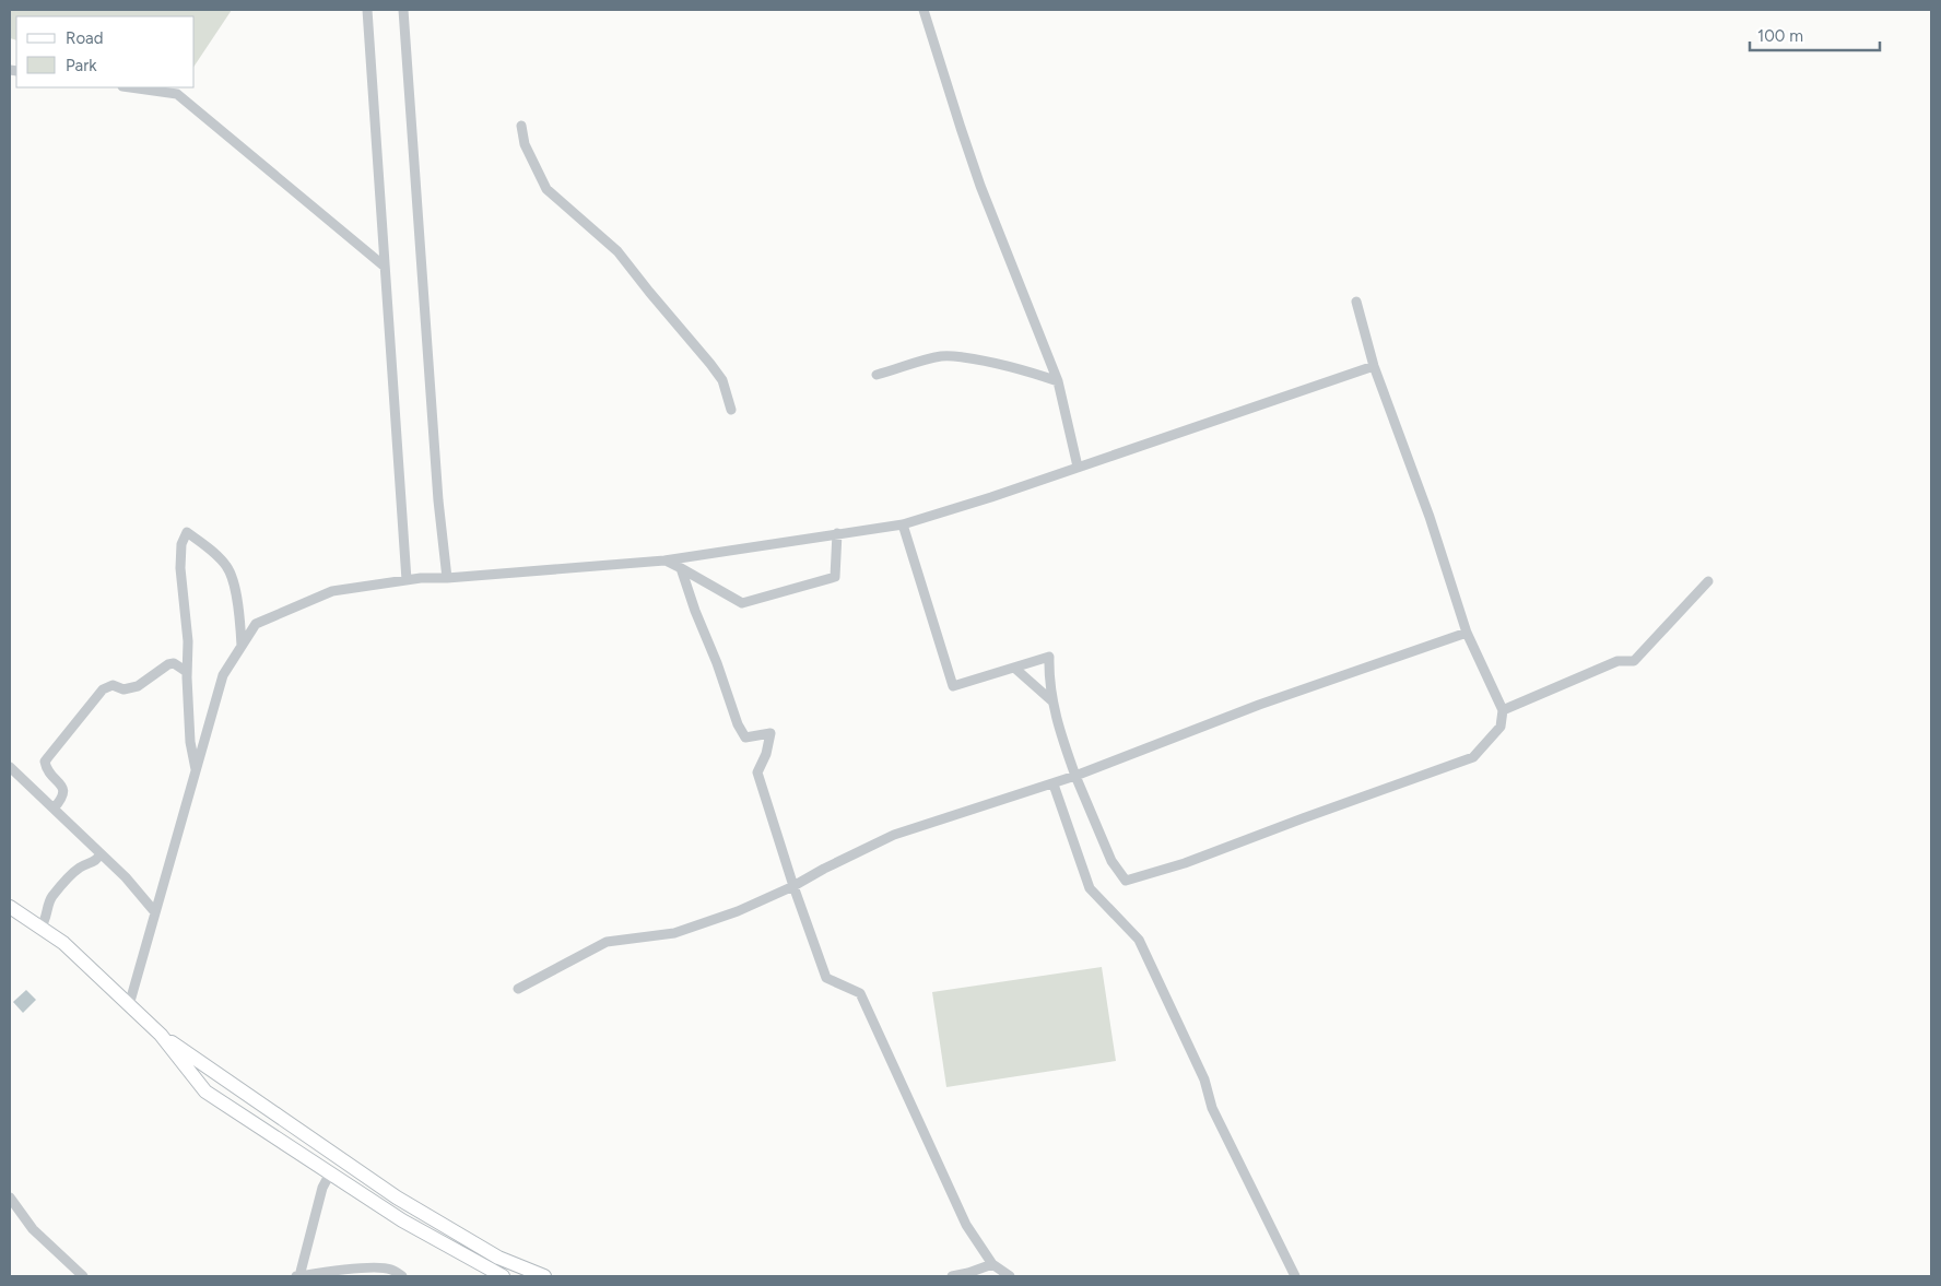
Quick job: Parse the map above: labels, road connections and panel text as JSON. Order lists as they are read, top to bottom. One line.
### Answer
{"legend":["Road","Park"],"scale_bar":"100 m"}
